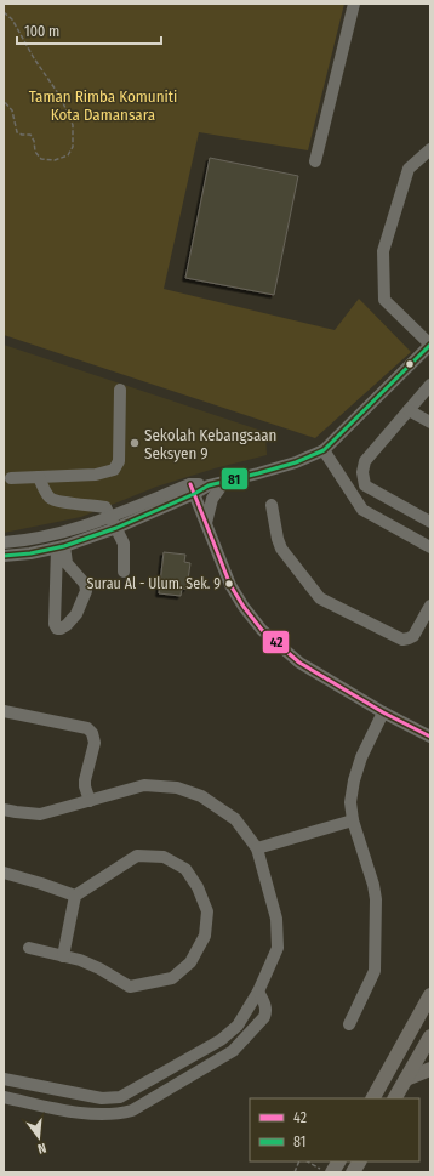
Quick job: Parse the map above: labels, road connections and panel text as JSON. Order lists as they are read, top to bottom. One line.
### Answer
{"parks":["Taman Rimba Komuniti Kota Damansara"],"places":["Sekolah Kebangsaan Seksyen 9","Surau Al - Ulum. Sek. 9"],"lines":["transit line 81","transit line 42"],"legend":["42","81"],"scale_bar":"100 m","north":"bottom"}
